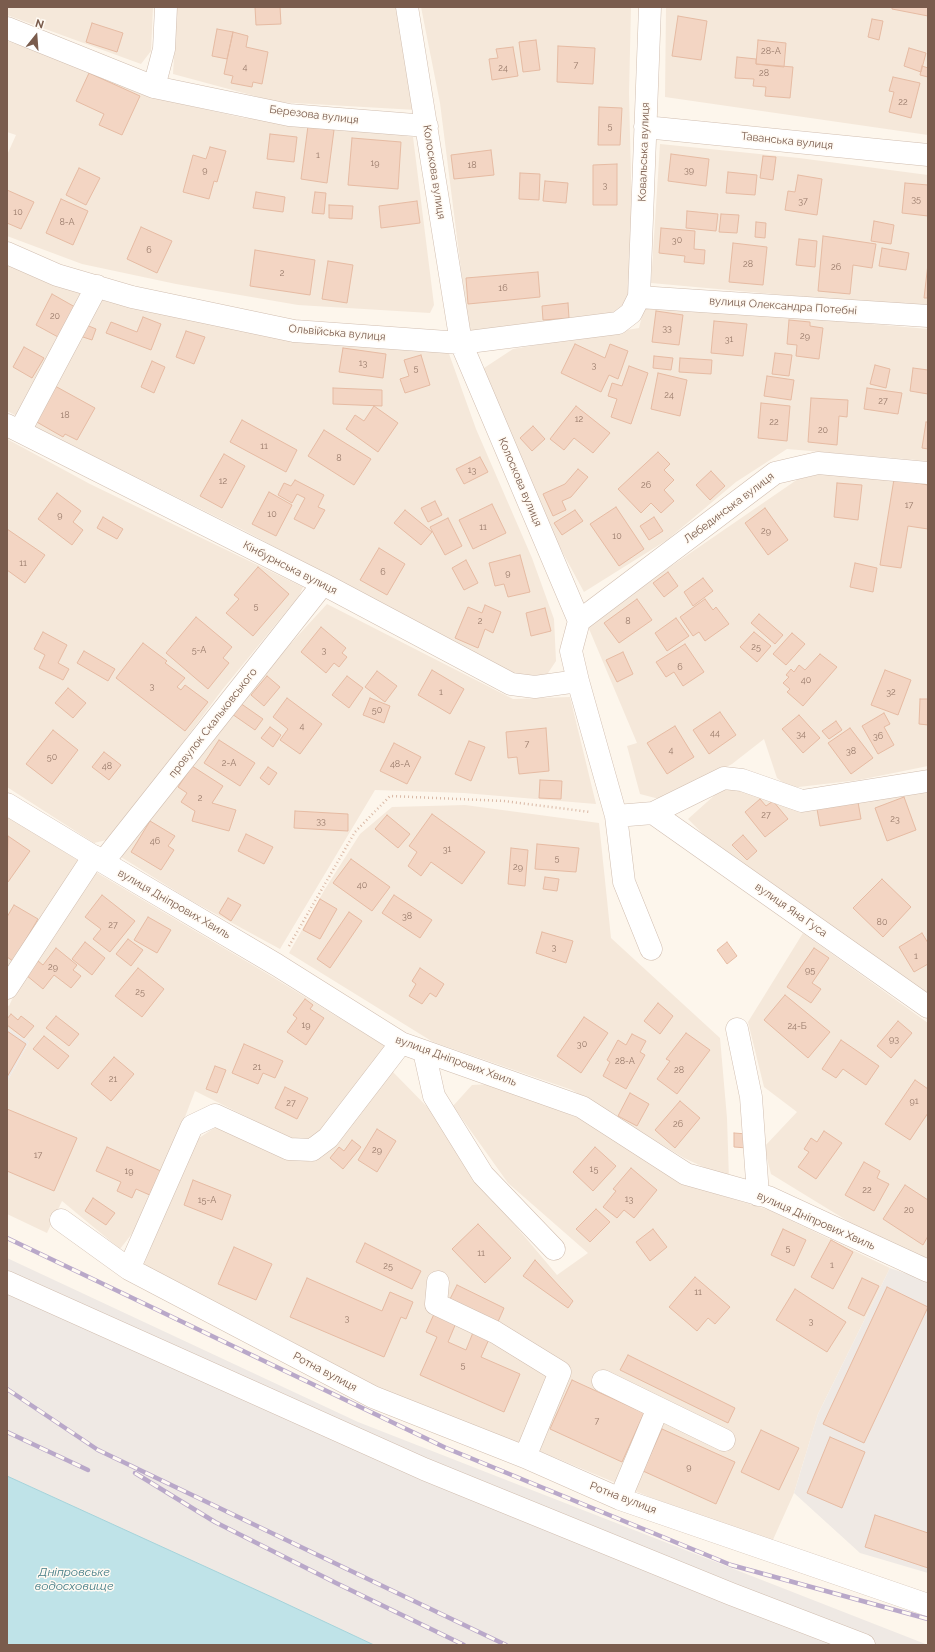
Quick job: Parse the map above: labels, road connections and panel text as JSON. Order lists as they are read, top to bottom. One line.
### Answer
{"streets":{"street":["Березова вулиця","Таванська вулиця","Ковальська вулиця","Колоскова вулиця","вулиця Олександра Потебні","Ольвійська вулиця","Лебединська вулиця","Кінбурнська вулиця","провулок Скальковського","вулиця Дніпрових Хвиль","вулиця Яна Гуса","Ротна вулиця"]},"crossings":[["Березова вулиця","Колоскова вулиця"],["Таванська вулиця","Ковальська вулиця"],["Ковальська вулиця","вулиця Олександра Потебні"],["Ковальська вулиця","Ольвійська вулиця"],["Колоскова вулиця","Ольвійська вулиця"],["Колоскова вулиця","Лебединська вулиця"],["вулиця Олександра Потебні","Ольвійська вулиця"],["Кінбурнська вулиця","провулок Скальковського"],["провулок Скальковського","вулиця Дніпрових Хвиль"]],"water":["Дніпровське водосховище"],"house_numbers":["28-А","7","4","24","28","22","5","1","19","18","9","39","3","35","37","10","8-А","30","6","28","26","2","16","20","33","29","31","13","3","5","24","27","18","12","22","20","11","8","13","12","26","17","10","9","11","29","10","11","6","9","5","2","8","25","5-А","3","6","40","3","1","32","50","4","44","34","36","7","4","38","50","2-А","48-А","48","2","27","23","33","46","31","5","29","40","38","80","27","3","1","29","95","25","19","24-Б","93","30","28-А","21","28","21","91","27","26","29","17","15","19","22","13","15-А","20","5","11","1","25","11","3","3","5","7","9"],"north":"top"}
